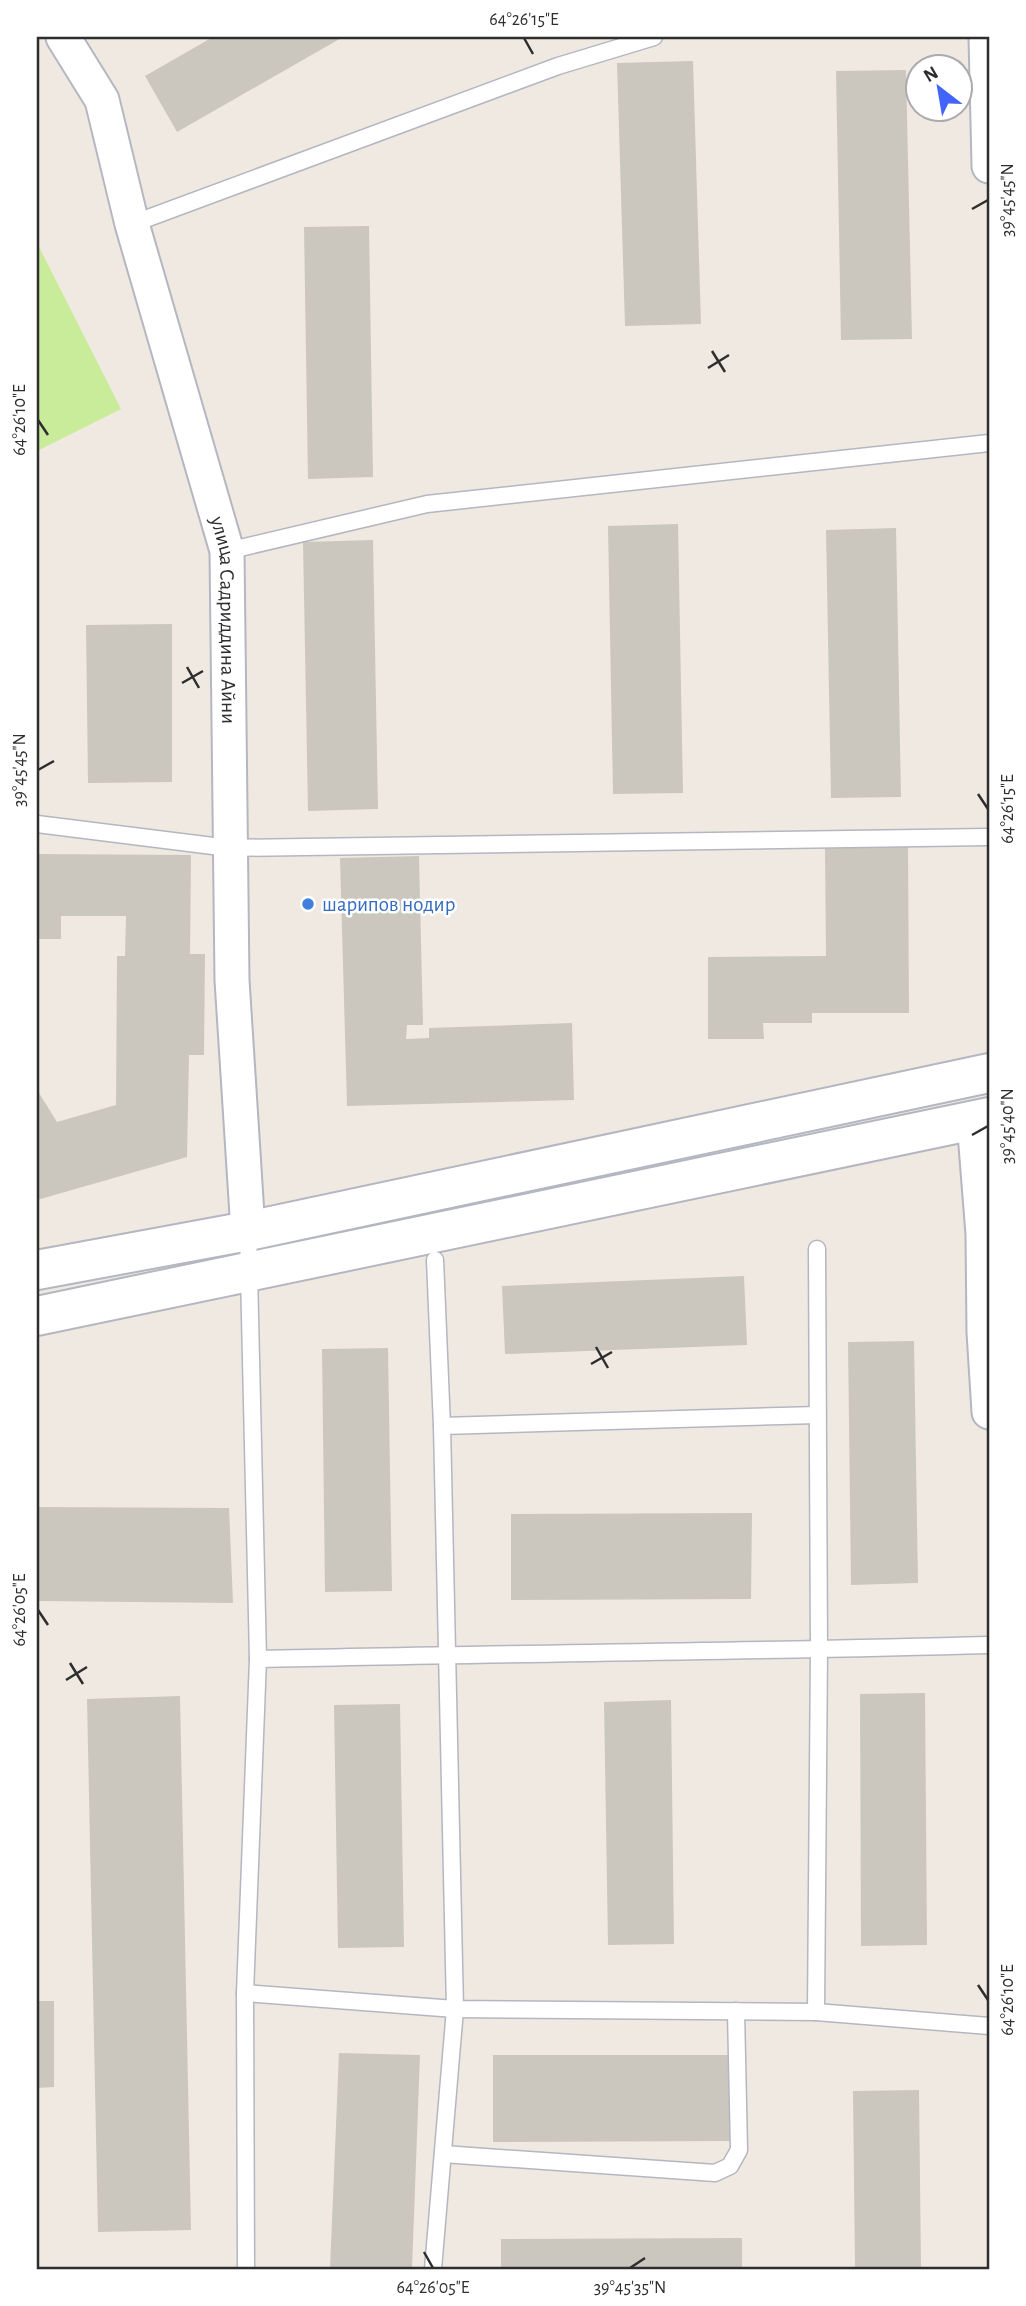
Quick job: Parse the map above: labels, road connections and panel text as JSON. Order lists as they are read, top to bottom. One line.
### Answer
{"streets":{"street":["улица Садриддина Айни"]},"places":["шарипов нодир"],"north":"top left","coordinates":["64°26'15\"E","39°45'45\"N","64°26'10\"E","39°45'40\"N","64°26'05\"E","39°45'35\"N"]}
